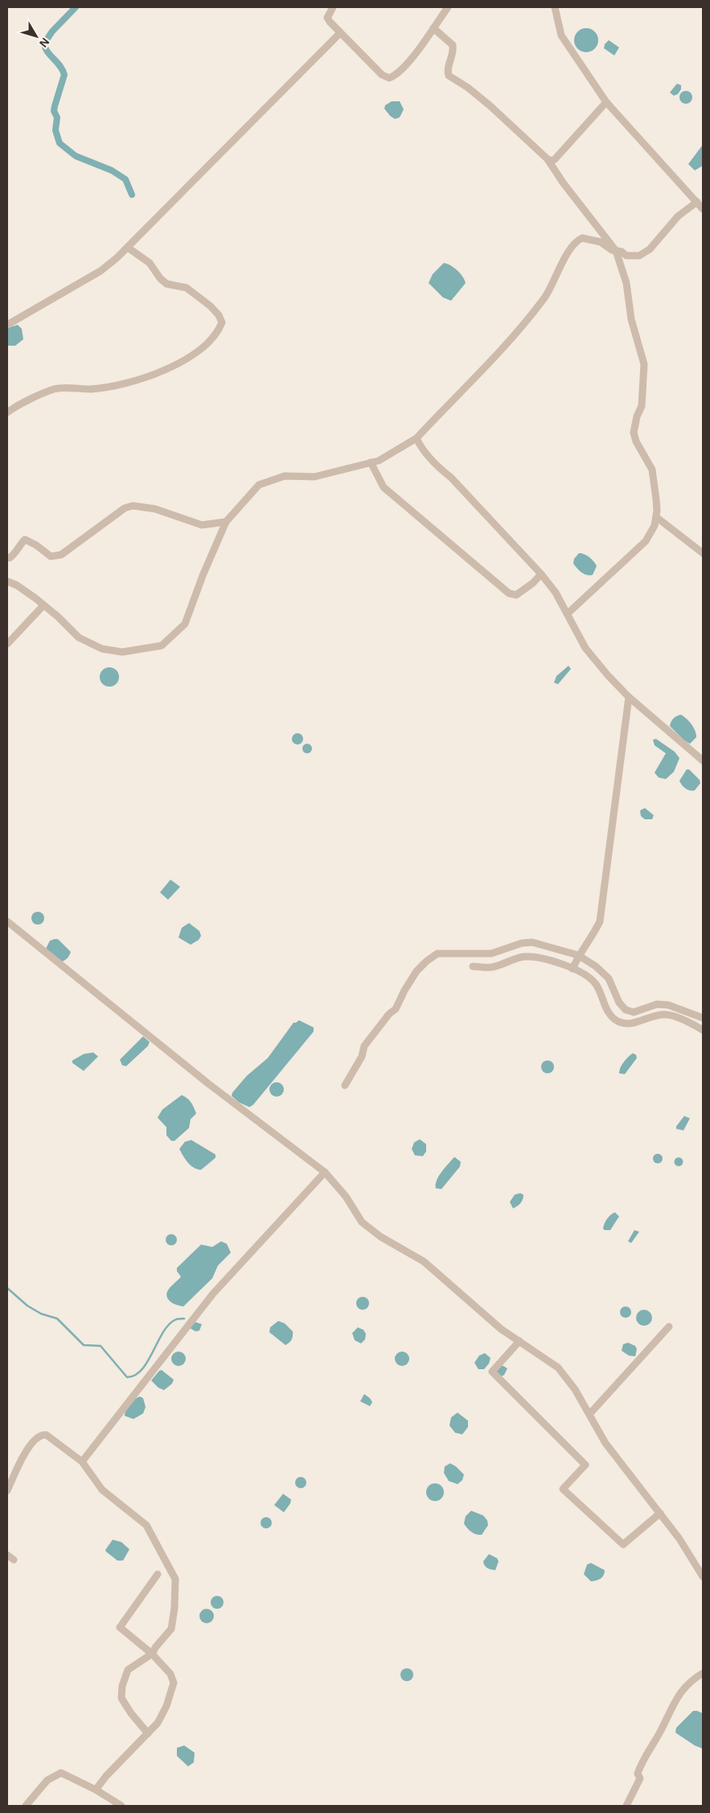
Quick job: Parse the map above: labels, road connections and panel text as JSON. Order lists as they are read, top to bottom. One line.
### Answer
{"north":"bottom right"}
